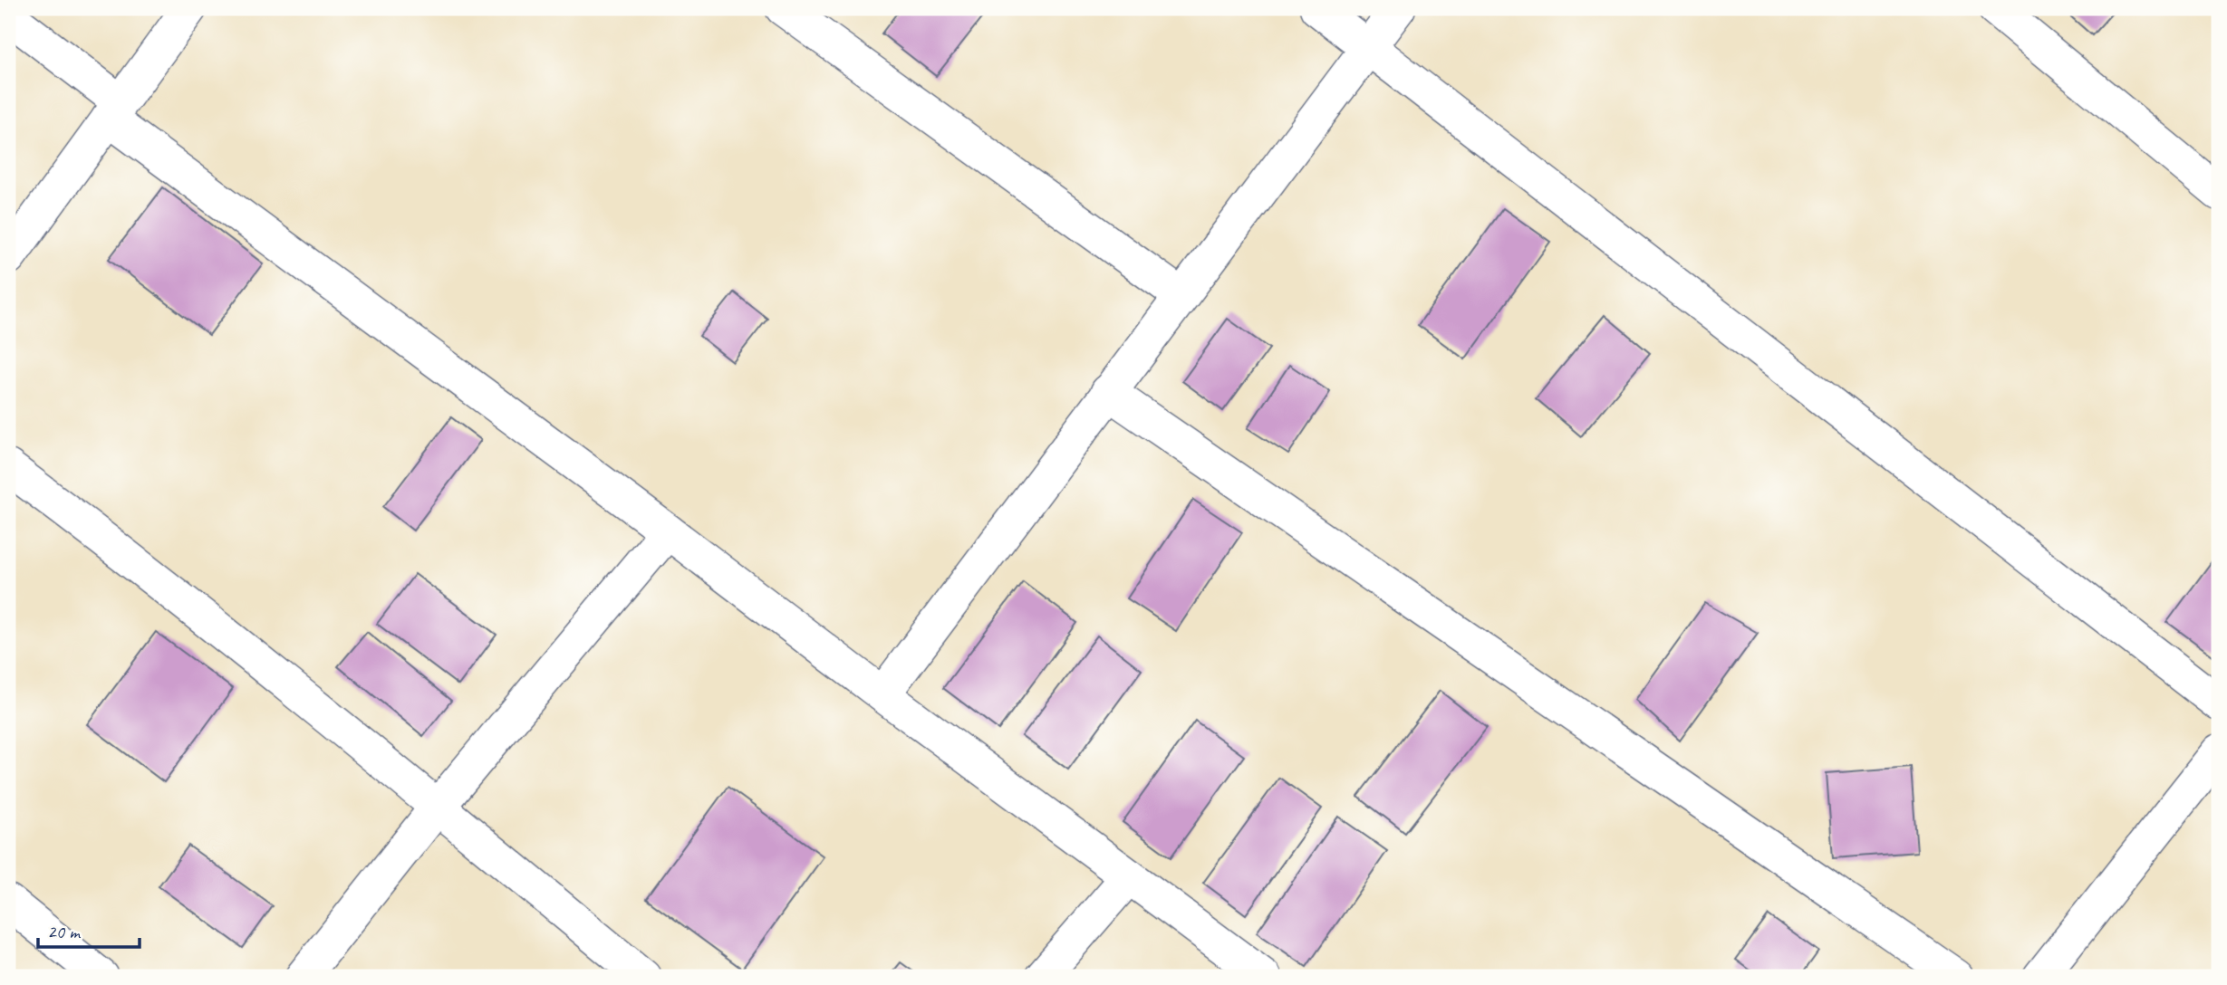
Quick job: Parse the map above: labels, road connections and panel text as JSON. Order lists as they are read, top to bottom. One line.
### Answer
{"scale_bar":"20 m"}
